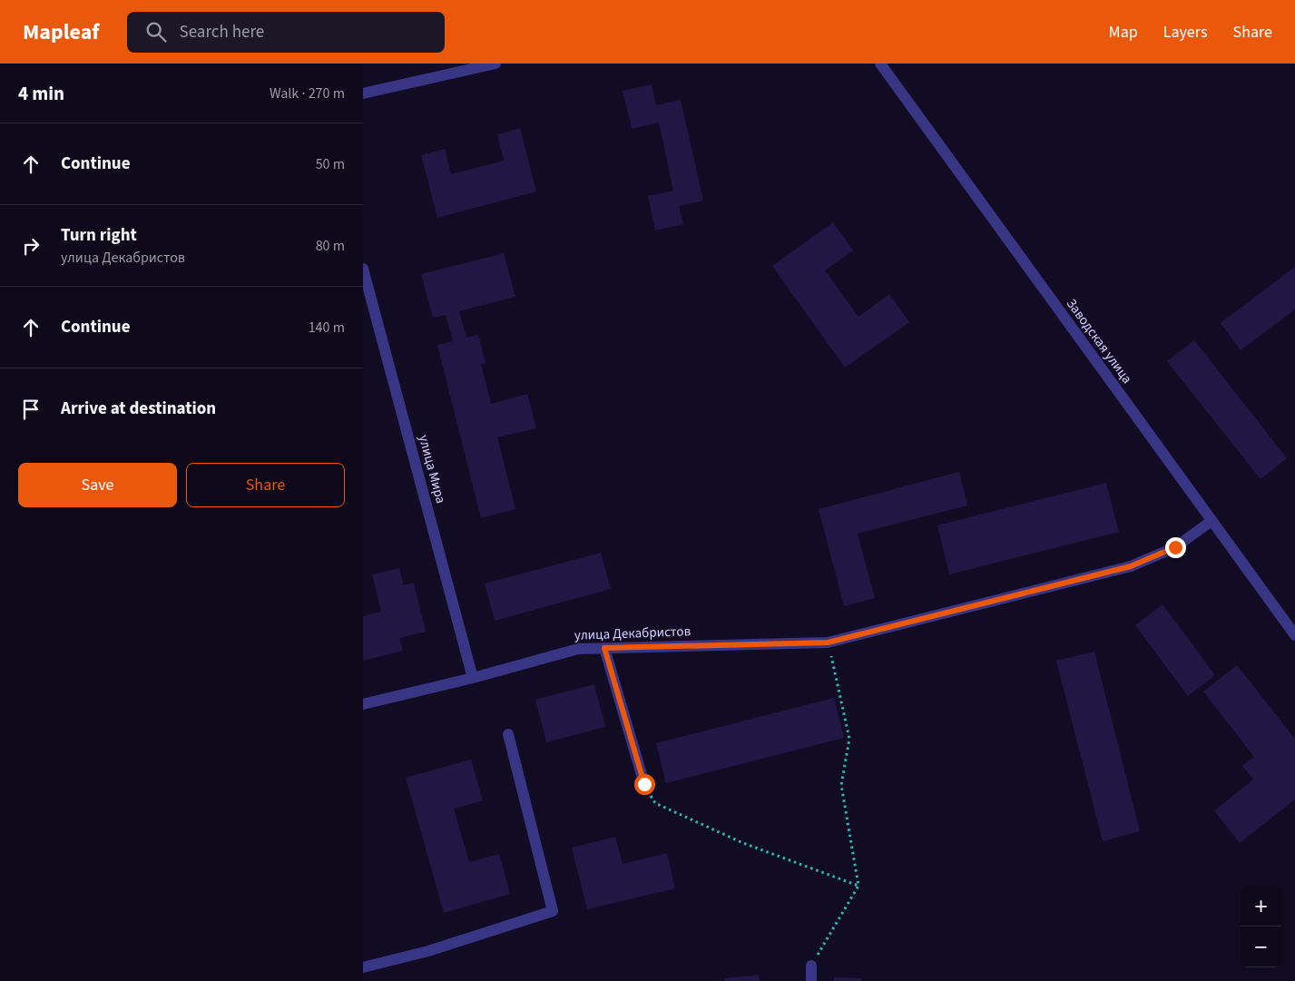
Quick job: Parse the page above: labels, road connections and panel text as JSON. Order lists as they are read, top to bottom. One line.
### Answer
{"streets":{"street":["Заводская улица","улица Мира","улица Декабристов"]},"crossings":[["Заводская улица","улица Декабристов"],["улица Мира","улица Декабристов"]],"page":{"header":"Mapleaf","search":"Search here","nav":["Map","Layers","Share"],"heading":["4 min","Walk · 270 m"],"list":[["Continue","50 m"],["Turn right","улица Декабристов","80 m"],["Continue","140 m"],"Arrive at destination"],"buttons":["Save","Share"],"map_buttons":["+","−"]}}
